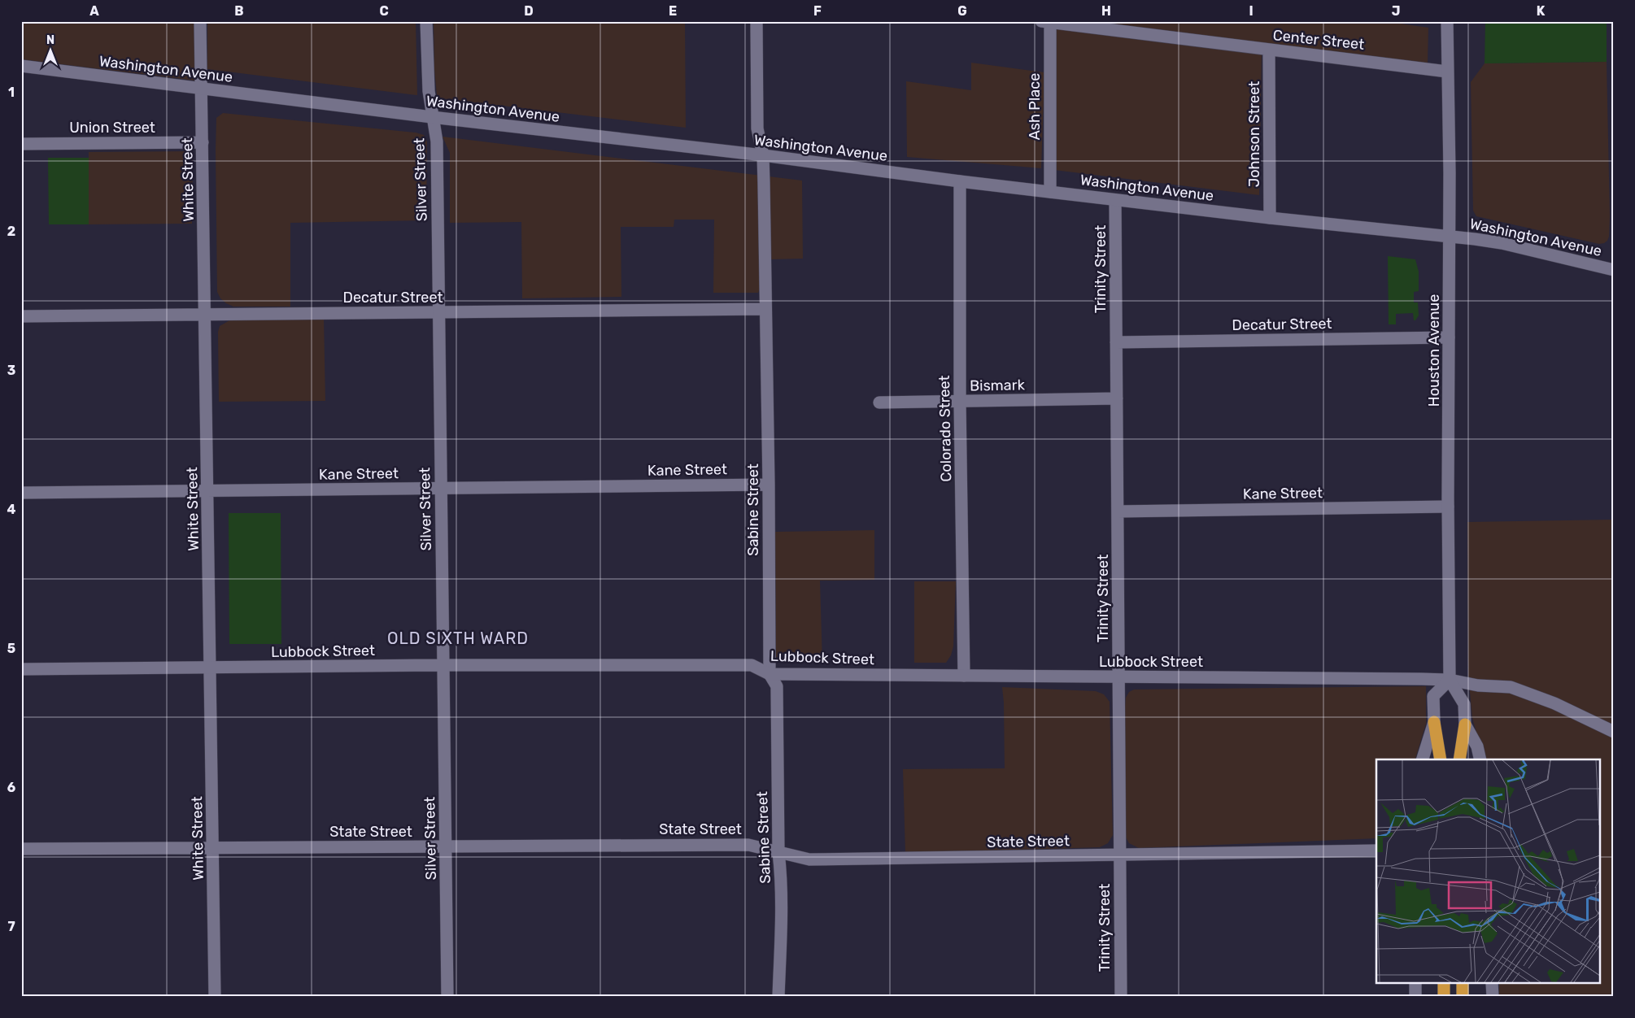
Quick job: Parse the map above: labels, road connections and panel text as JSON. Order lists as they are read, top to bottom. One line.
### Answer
{"streets":{"street":["Center Street","Washington Avenue","Ash Place","Union Street","Johnson Street","White Street","Silver Street","Trinity Street","Decatur Street","Houston Avenue","Bismark","Colorado Street","Kane Street","Sabine Street","Lubbock Street","State Street"]},"crossings":[["Center Street","Ash Place"],["Center Street","Johnson Street"],["Center Street","Houston Avenue"],["Washington Avenue","Ash Place"],["Washington Avenue","Johnson Street"],["Washington Avenue","White Street"],["Washington Avenue","Silver Street"],["Washington Avenue","Trinity Street"],["Washington Avenue","Houston Avenue"],["Washington Avenue","Colorado Street"],["Washington Avenue","Sabine Street"],["Union Street","White Street"],["White Street","Decatur Street"],["White Street","Kane Street"],["White Street","Lubbock Street"],["White Street","State Street"],["Silver Street","Decatur Street"],["Silver Street","Kane Street"],["Silver Street","Lubbock Street"],["Silver Street","State Street"],["Trinity Street","Decatur Street"],["Trinity Street","Bismark"],["Trinity Street","Kane Street"],["Trinity Street","Lubbock Street"],["Trinity Street","State Street"],["Decatur Street","Houston Avenue"],["Decatur Street","Sabine Street"],["Houston Avenue","Kane Street"],["Houston Avenue","Lubbock Street"],["Bismark","Colorado Street"],["Colorado Street","Lubbock Street"],["Kane Street","Sabine Street"],["Sabine Street","Lubbock Street"],["Sabine Street","State Street"]],"districts":["OLD SIXTH WARD"],"north":"top","grid":{"columns":["A","B","C","D","E","F","G","H","I","J","K"],"rows":["1","2","3","4","5","6","7"]}}
